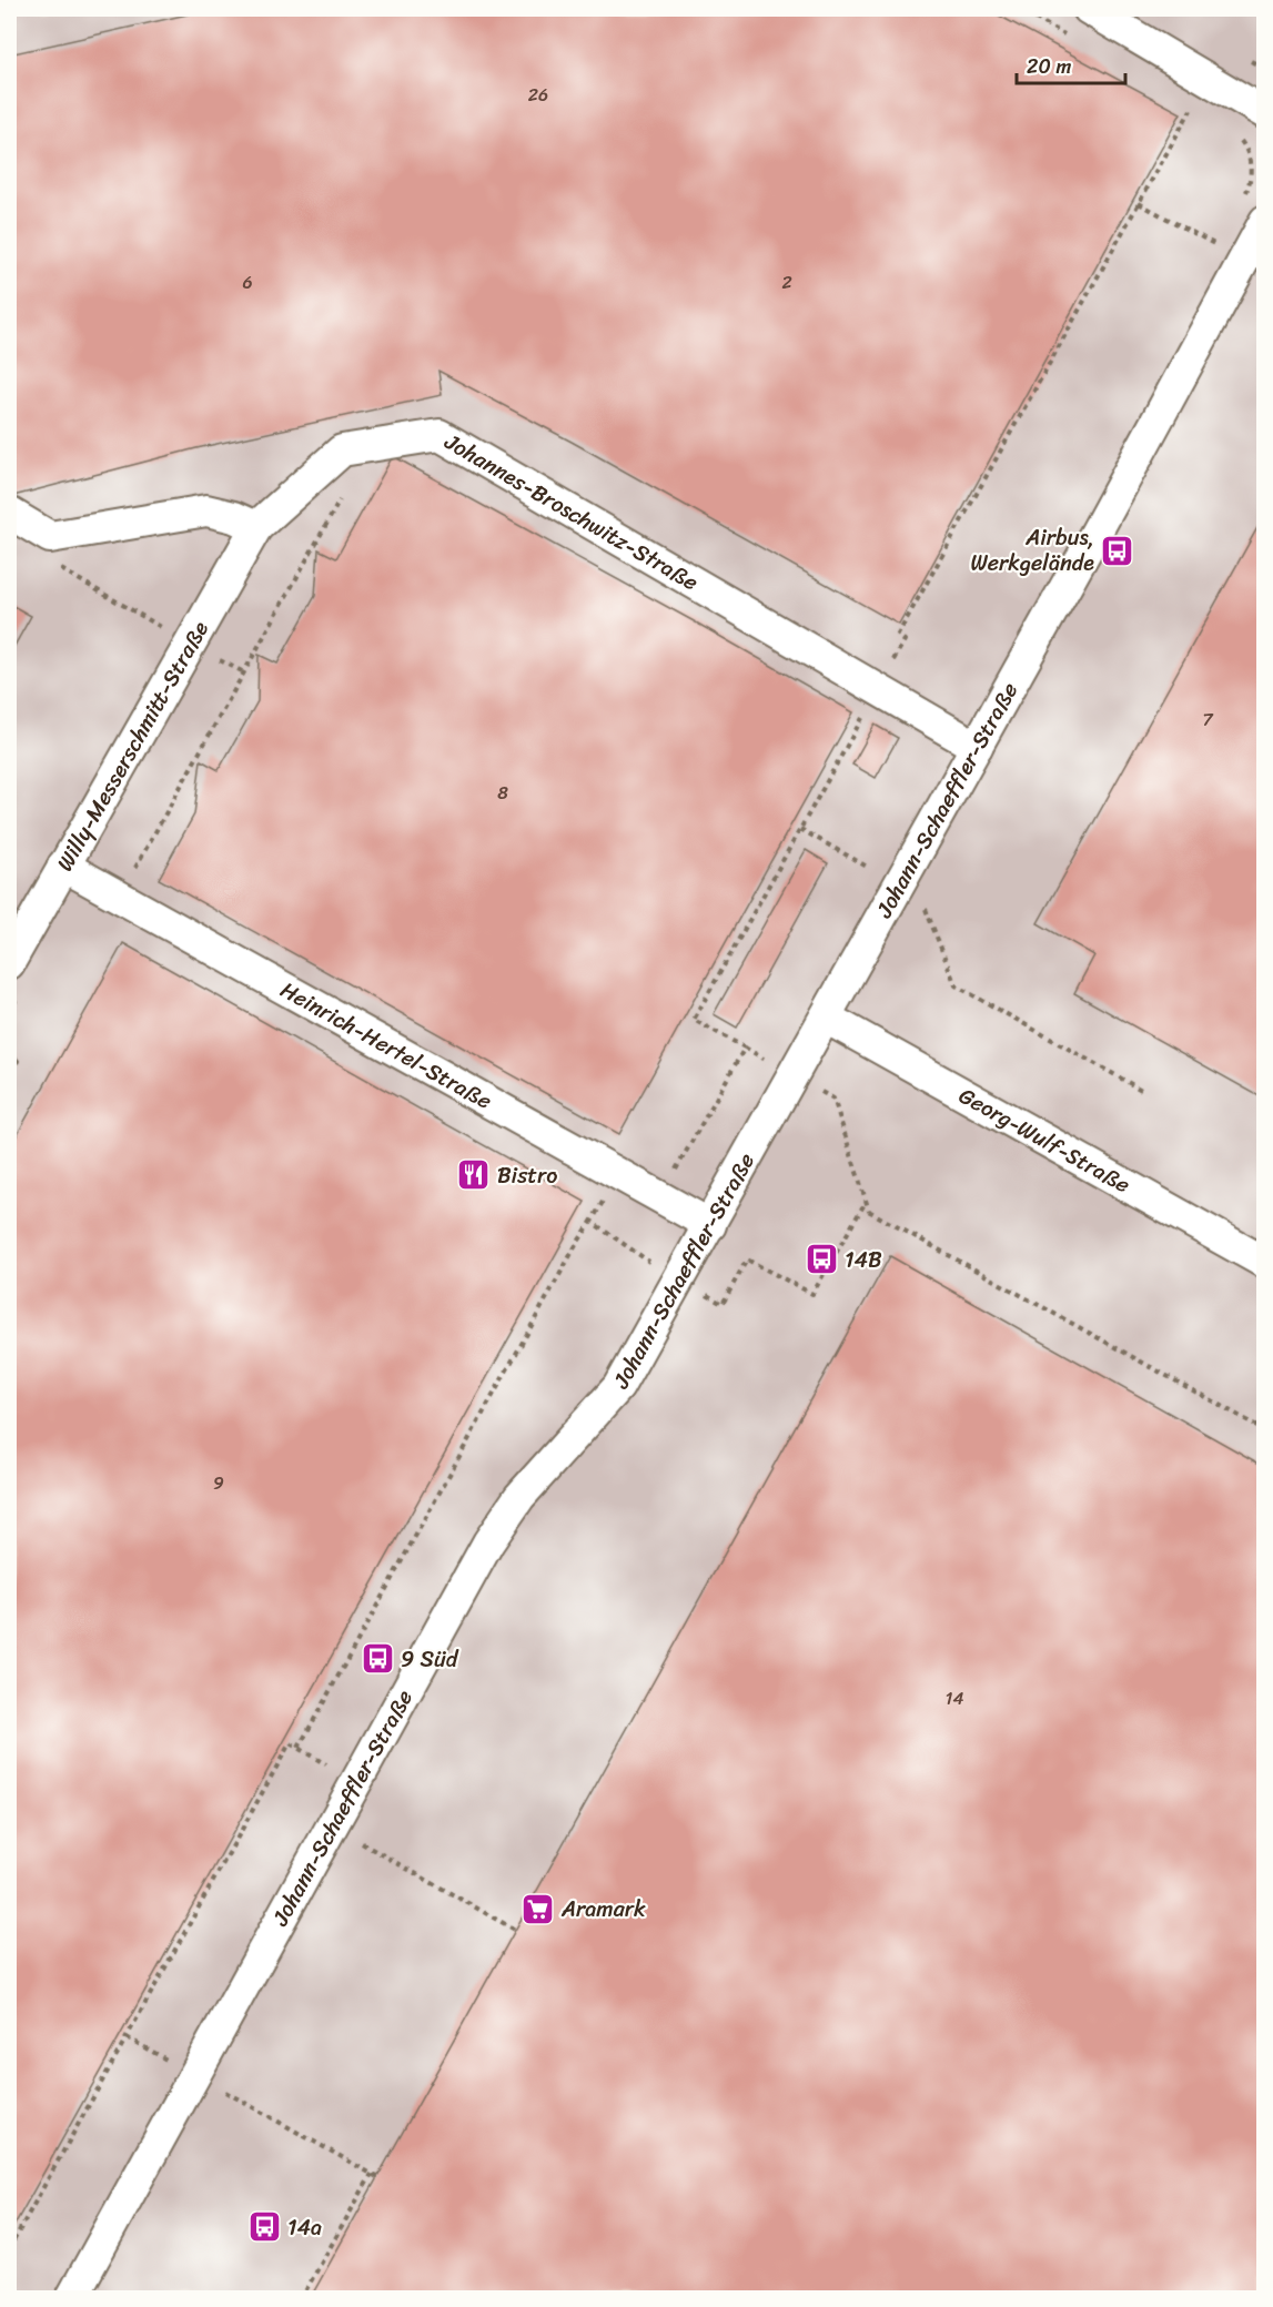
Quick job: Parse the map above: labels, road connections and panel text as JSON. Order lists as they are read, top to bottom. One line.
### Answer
{"streets":{"street":["Johannes-Broschwitz-Straße","Willy-Messerschmitt-Straße","Johann-Schaeffler-Straße","Heinrich-Hertel-Straße","Georg-Wulf-Straße"]},"crossings":[["Johannes-Broschwitz-Straße","Willy-Messerschmitt-Straße"],["Johannes-Broschwitz-Straße","Johann-Schaeffler-Straße"],["Willy-Messerschmitt-Straße","Heinrich-Hertel-Straße"],["Johann-Schaeffler-Straße","Heinrich-Hertel-Straße"],["Johann-Schaeffler-Straße","Georg-Wulf-Straße"]],"places":{"bus stop":["Airbus, Werkgelände","14B","9 Süd","14a"],"restaurant":["Bistro"],"supermarket":["Aramark"]},"house_numbers":["26","6","2","7","8","9","14"],"scale_bar":"20 m"}
